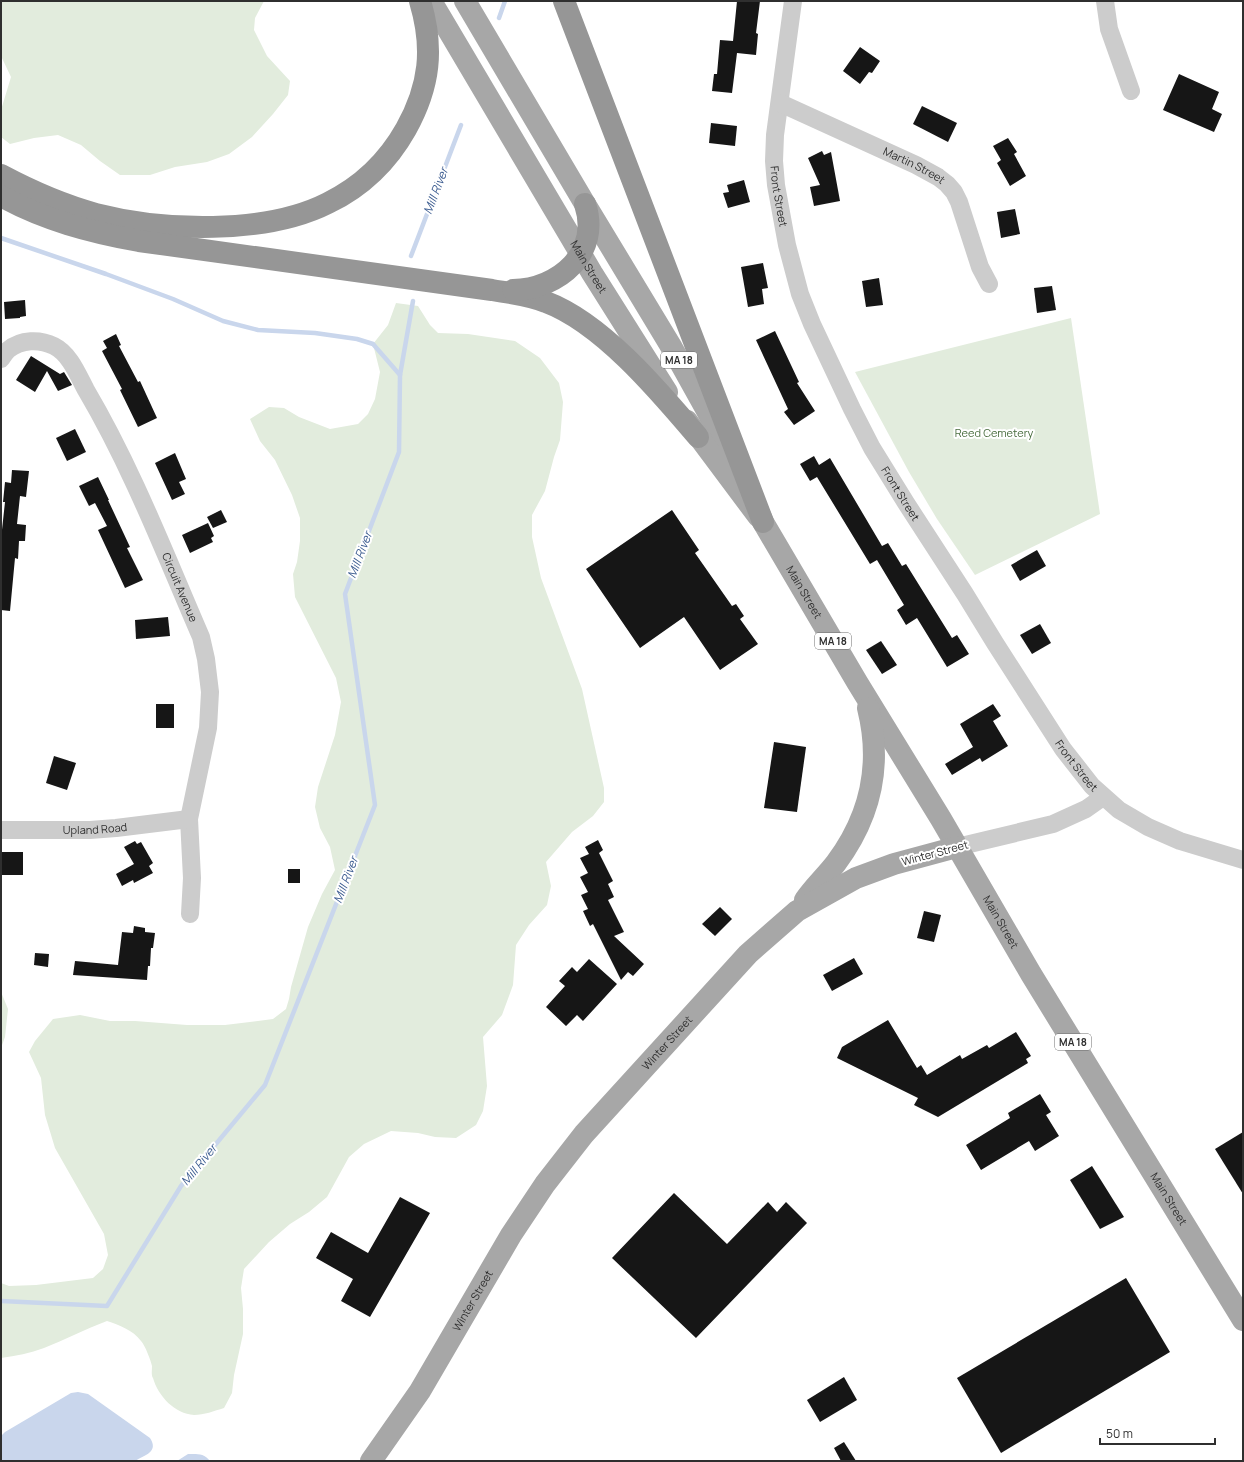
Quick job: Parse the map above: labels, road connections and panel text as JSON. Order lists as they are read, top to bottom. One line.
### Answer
{"streets":{"main road":["Main Street","MA 18","Winter Street"],"street":["Martin Street","Front Street","Circuit Avenue","Upland Road"]},"crossings":[["Martin Street","Front Street"],["Front Street","Winter Street"],["Main Street","Winter Street"],["Circuit Avenue","Upland Road"]],"water":["Mill River"],"parks":["Reed Cemetery"],"scale_bar":"50 m"}
